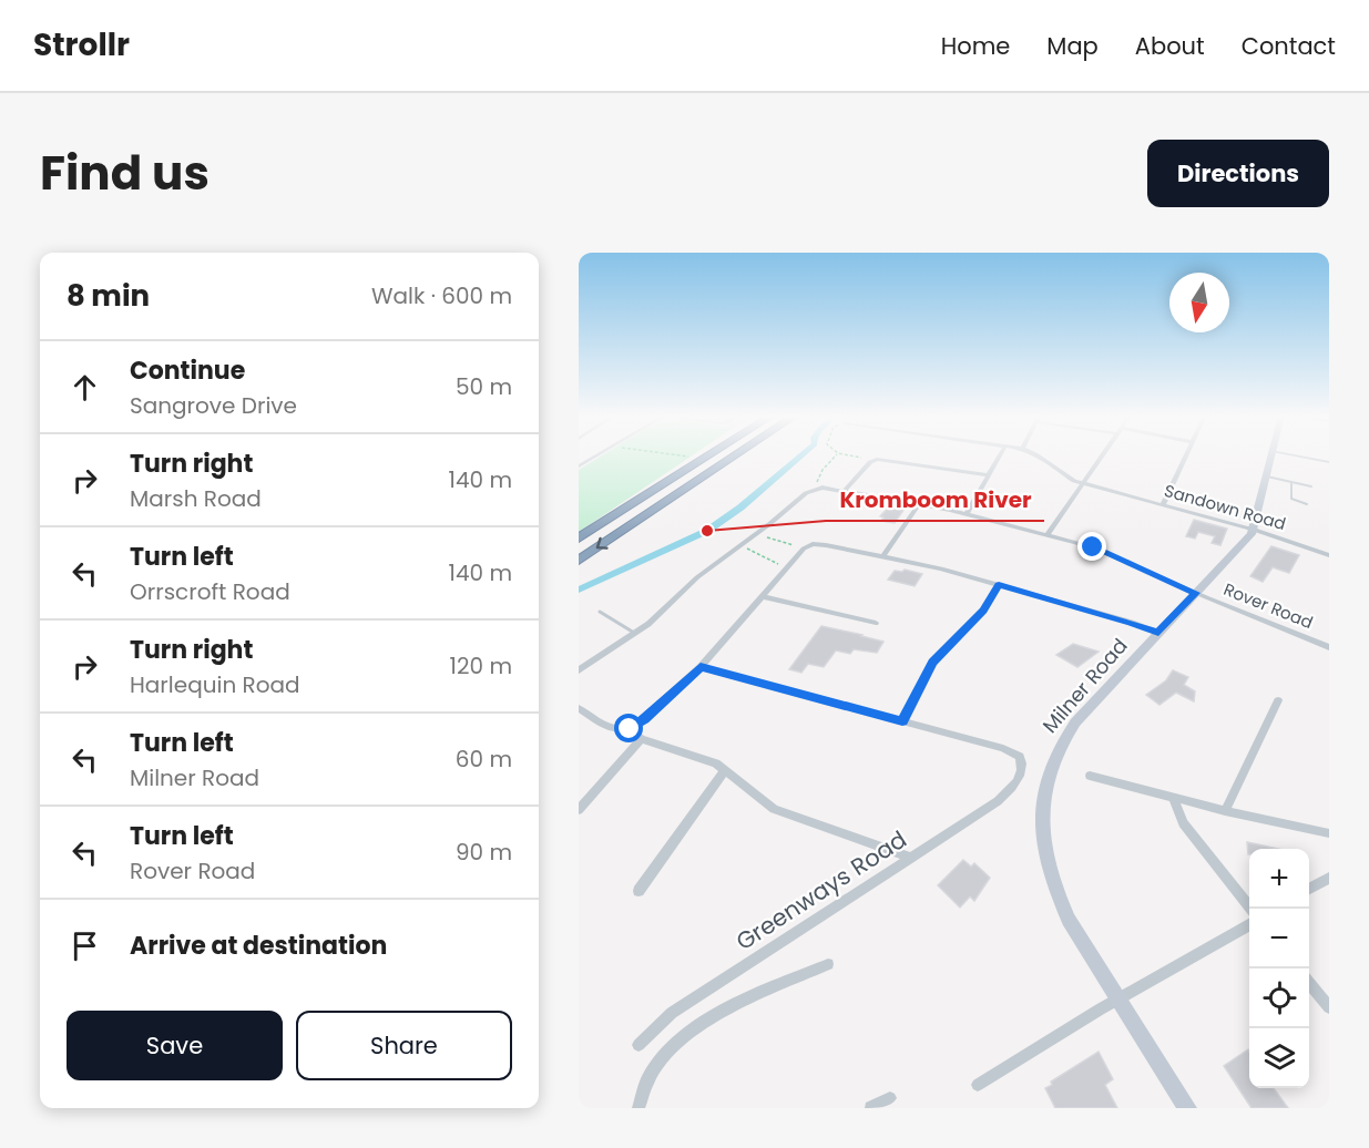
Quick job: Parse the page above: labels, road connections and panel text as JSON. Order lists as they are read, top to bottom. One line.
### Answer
{"streets":{"main road":["Milner Road"],"street":["Sandown Road","Rover Road","Greenways Road"]},"crossings":[["Sandown Road","Milner Road"],["Rover Road","Milner Road"]],"places":["Kromboom River"],"north":"bottom","page":{"header":"Strollr","nav":["Home","Map","About","Contact"],"title":"Find us","buttons":["Directions",["Save","Share"]],"heading":["8 min","Walk · 600 m"],"list":[["Continue","Sangrove Drive","50 m"],["Turn right","Marsh Road","140 m"],["Turn left","Orrscroft Road","140 m"],["Turn right","Harlequin Road","120 m"],["Turn left","Milner Road","60 m"],["Turn left","Rover Road","90 m"],"Arrive at destination"],"map_buttons":["+","−"]}}
